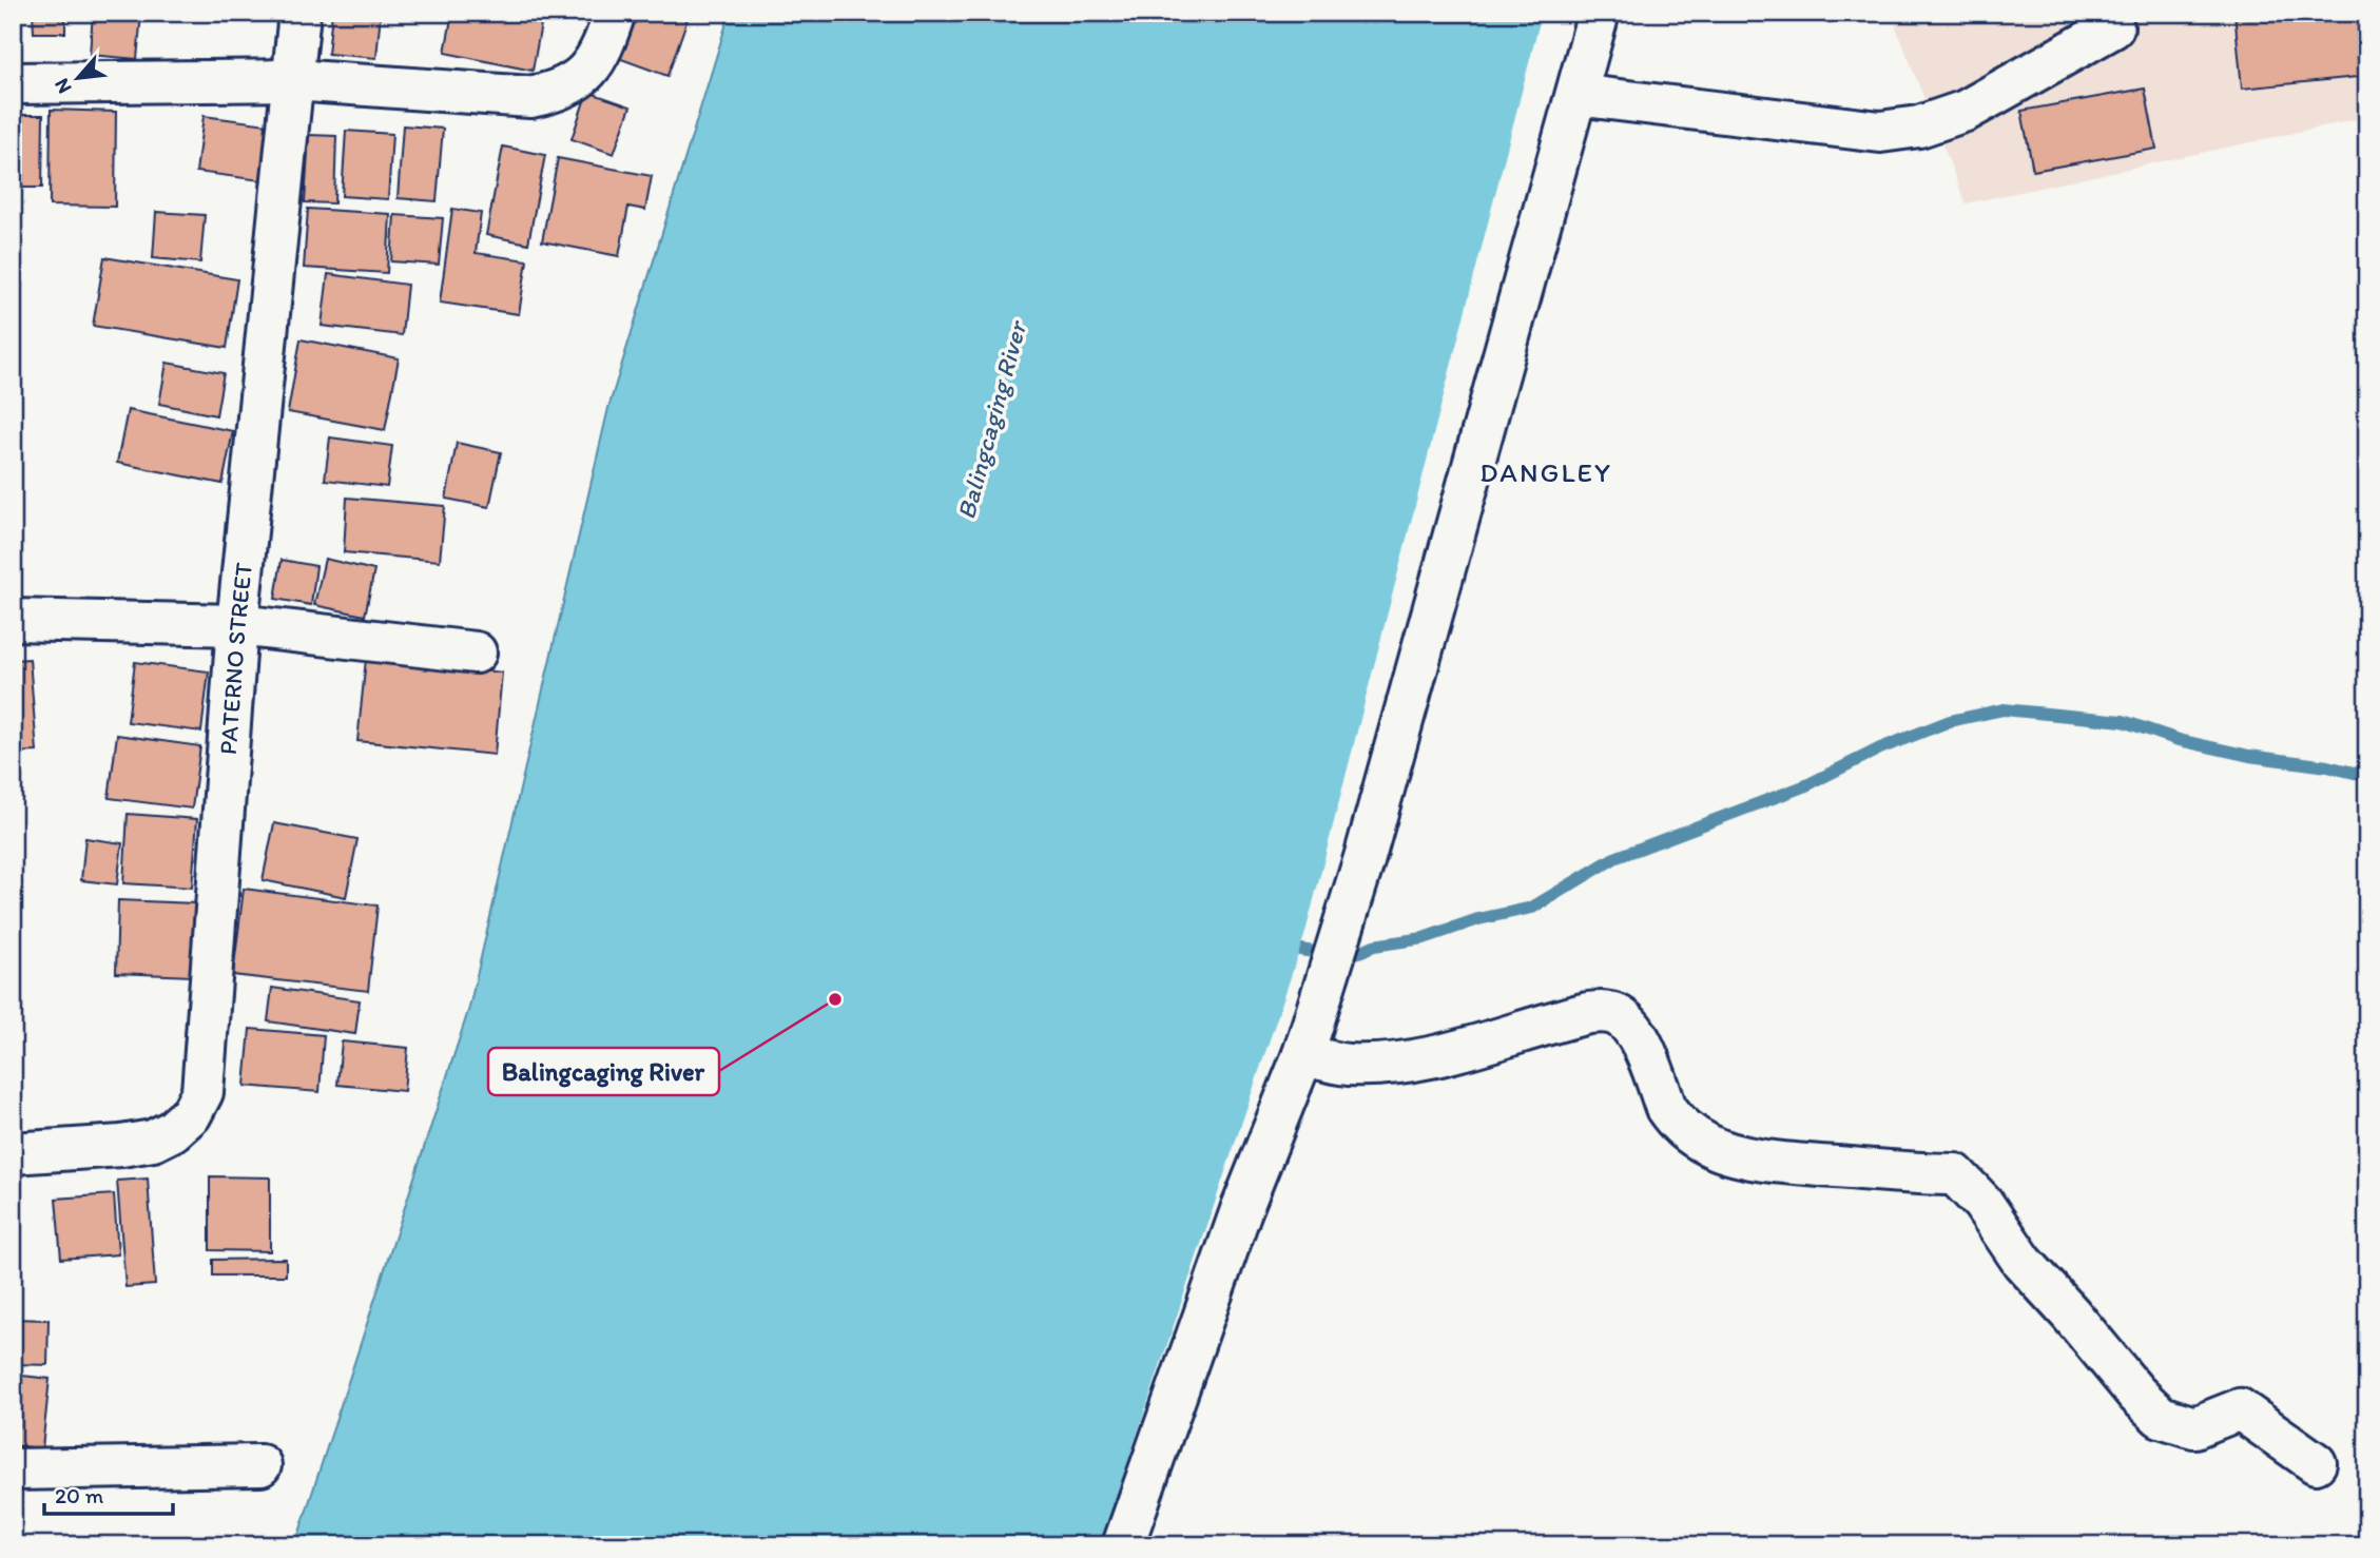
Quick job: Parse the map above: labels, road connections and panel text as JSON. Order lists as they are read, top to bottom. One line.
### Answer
{"streets":{"street":["PATERNO STREET"]},"districts":["DANGLEY"],"water":["Balingcaging River"],"places":["Balingcaging River"],"scale_bar":"20 m","north":"bottom left"}
